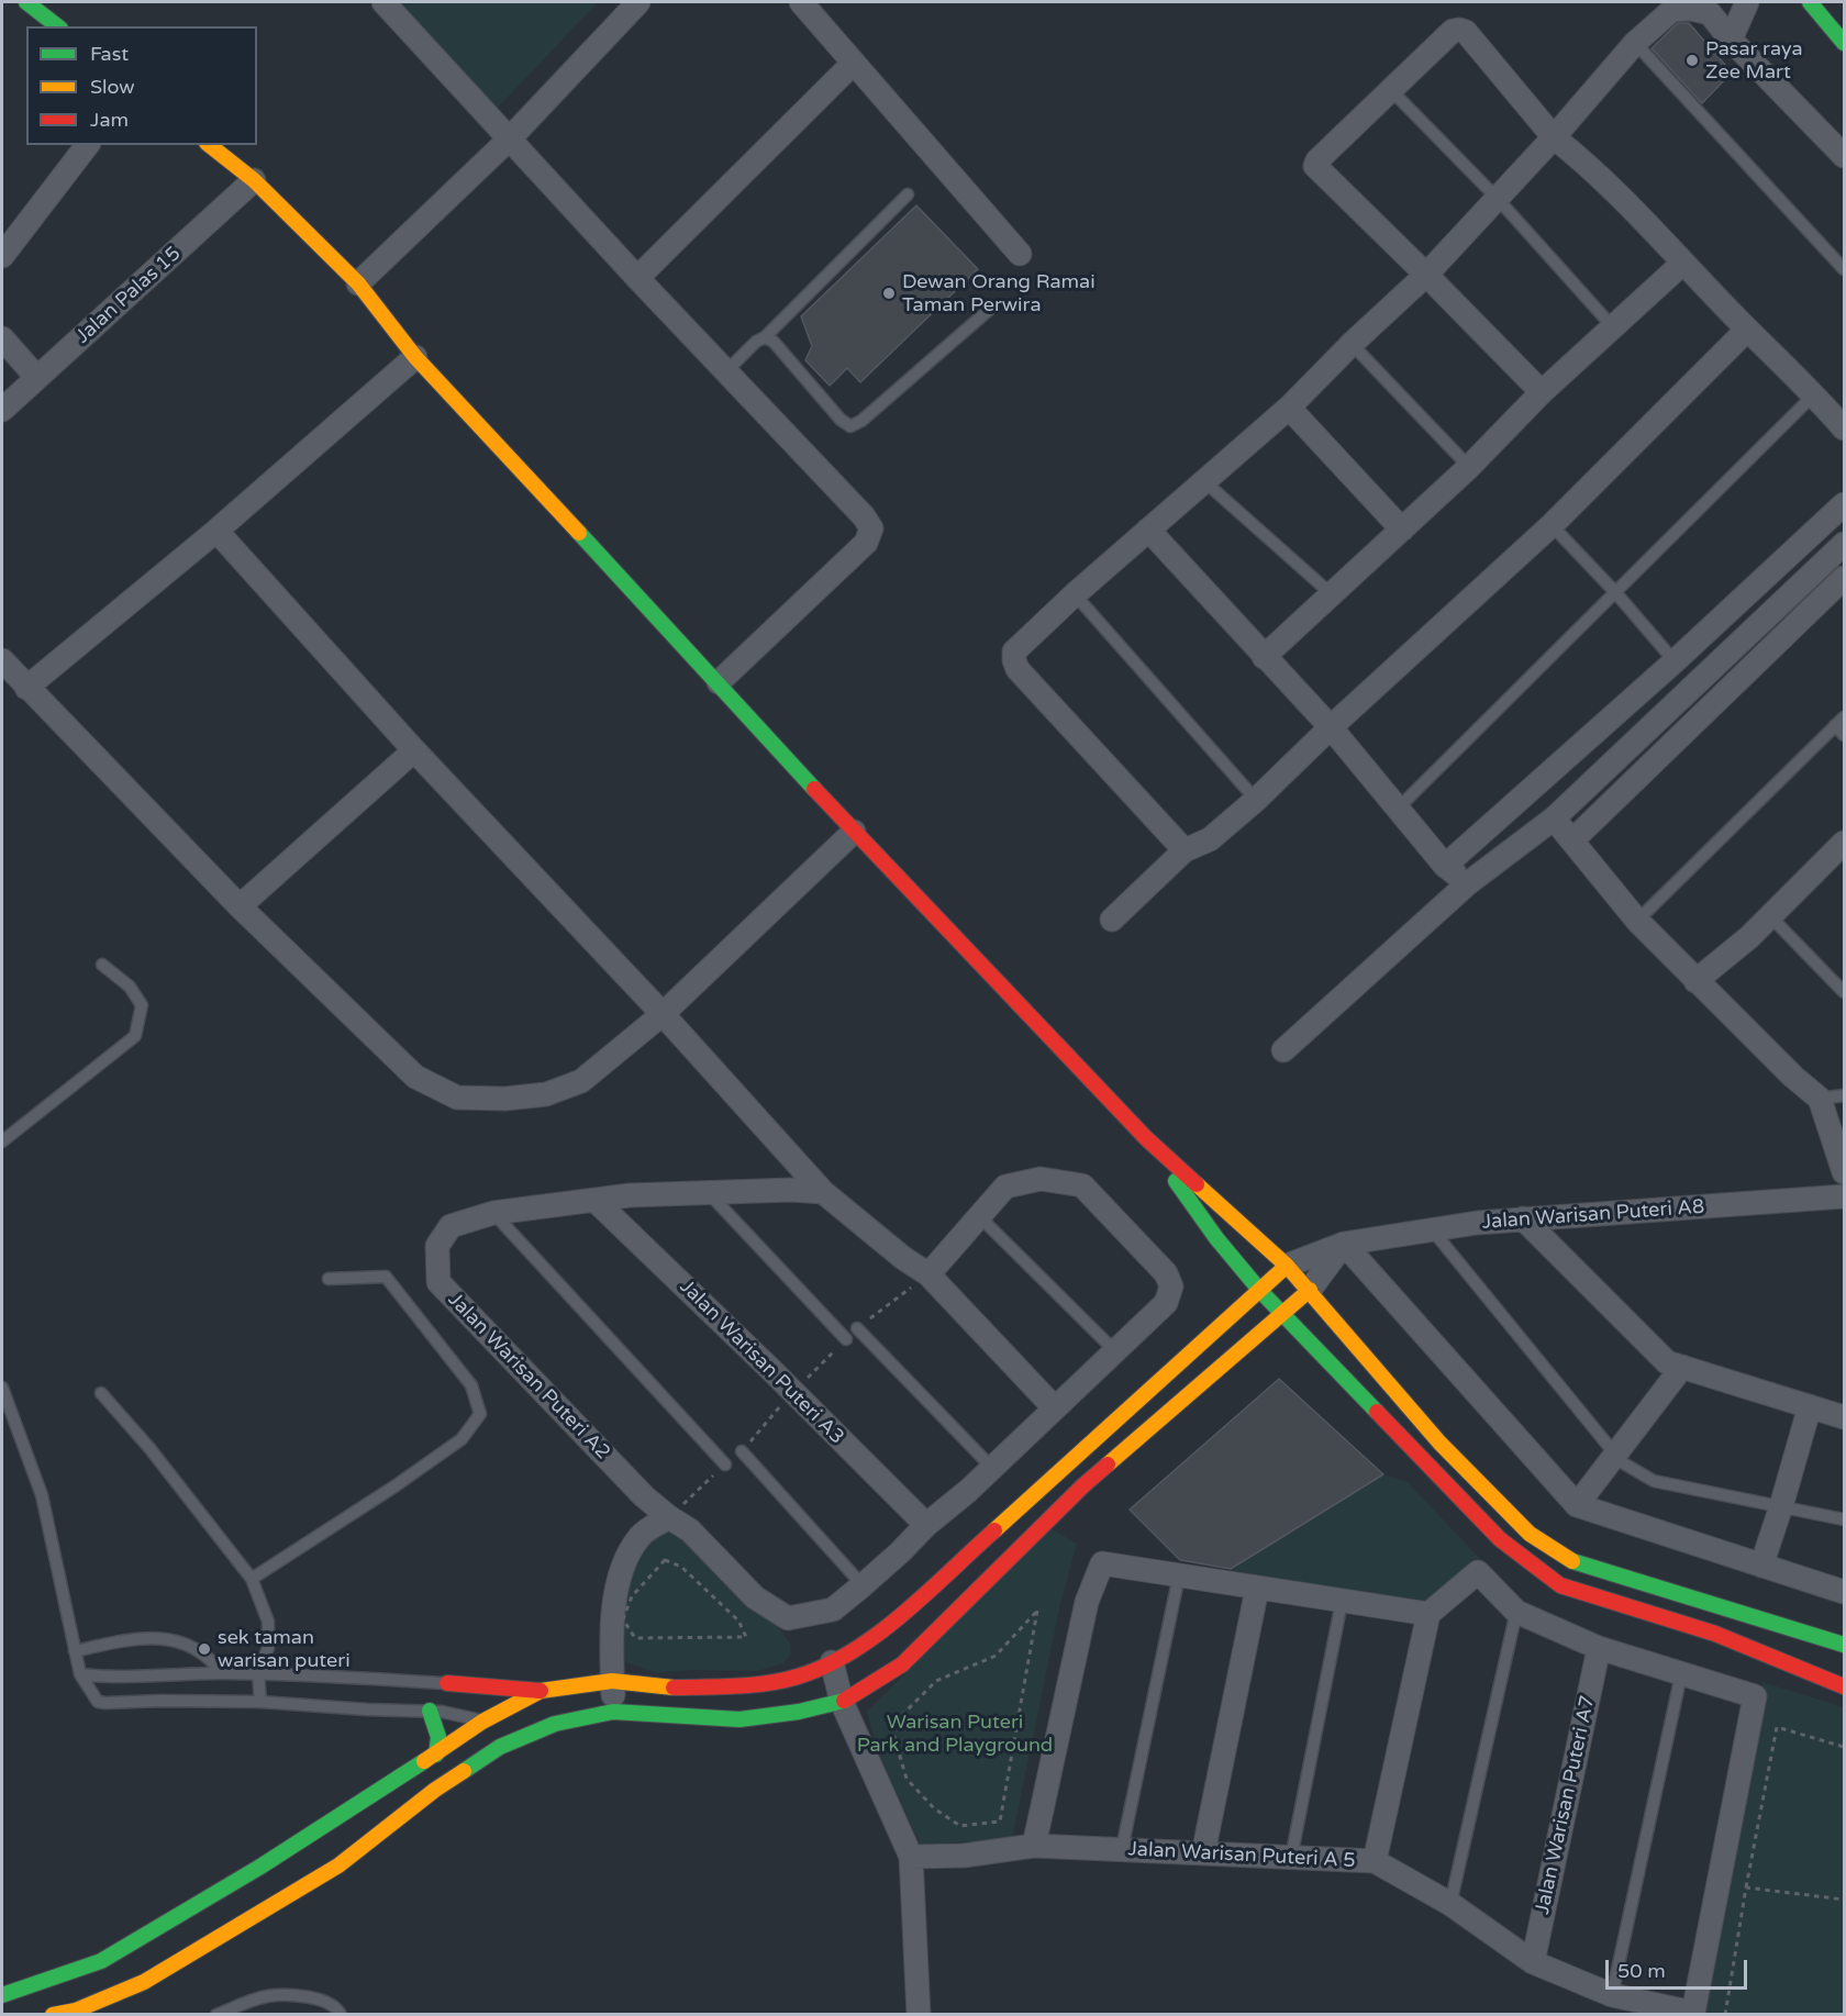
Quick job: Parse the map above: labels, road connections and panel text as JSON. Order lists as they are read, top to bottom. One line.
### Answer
{"streets":{"street":["Jalan Palas 15","Jalan Warisan Puteri A8","Jalan Warisan Puteri A3","Jalan Warisan Puteri A2","Jalan Warisan Puteri A7","Jalan Warisan Puteri A 5"]},"crossings":[["Jalan Warisan Puteri A3","Jalan Warisan Puteri A2"],["Jalan Warisan Puteri A7","Jalan Warisan Puteri A 5"]],"parks":["Warisan Puteri Park and Playground"],"places":["Pasar raya Zee Mart","Dewan Orang Ramai Taman Perwira","sek taman warisan puteri"],"legend":["Fast","Slow","Jam"],"scale_bar":"50 m"}
